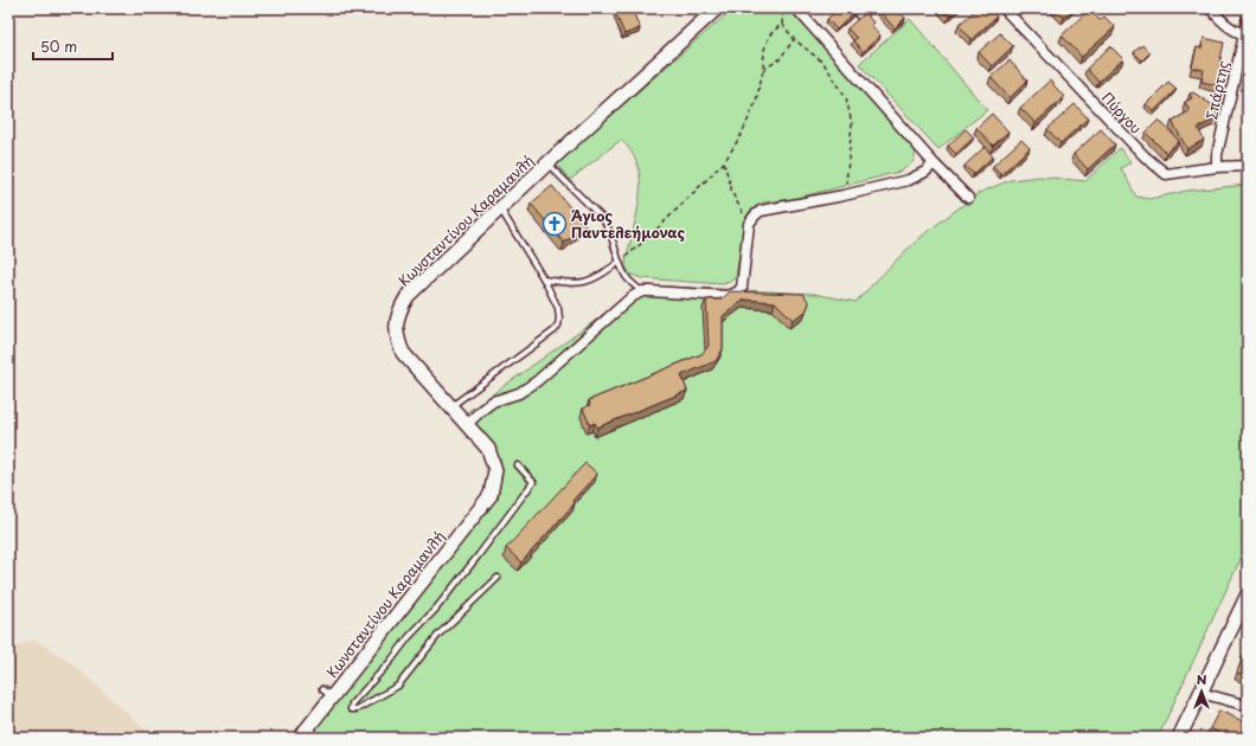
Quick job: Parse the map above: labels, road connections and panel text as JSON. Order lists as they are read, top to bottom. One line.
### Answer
{"streets":{"street":["Σπάρτης","Πύργου","Κωνσταντίνου Καραμανλή"]},"crossings":[["Σπάρτης","Πύργου"]],"places":{"church":["Άγιος Παντελεήμονας"]},"scale_bar":"50 m","north":"top"}
